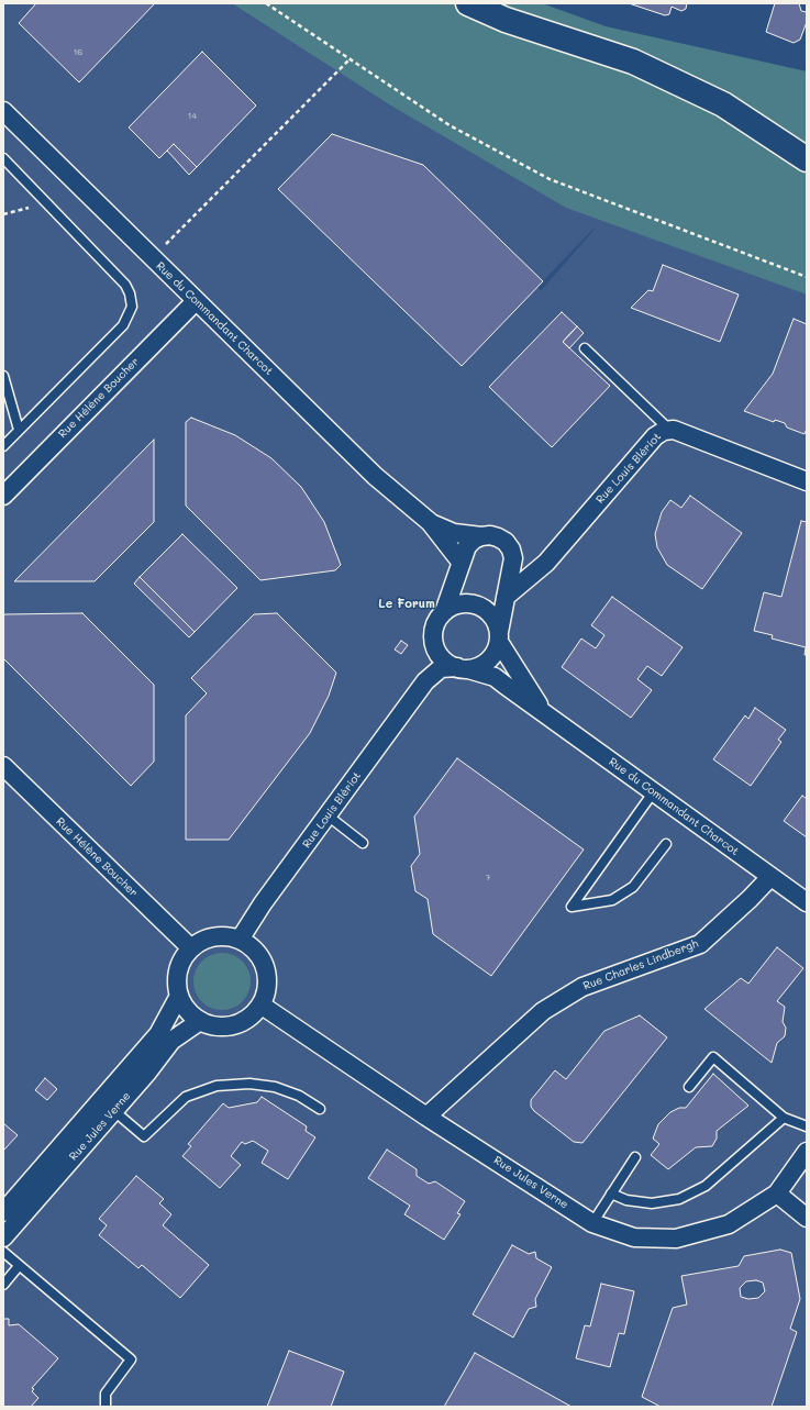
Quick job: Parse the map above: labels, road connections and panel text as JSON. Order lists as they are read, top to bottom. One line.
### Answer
{"streets":{"street":["Rue du Commandant Charcot","Rue Hélène Boucher","Rue Louis Blériot","Rue Charles Lindbergh","Rue Jules Verne"]},"crossings":[["Rue du Commandant Charcot","Rue Hélène Boucher"],["Rue du Commandant Charcot","Rue Louis Blériot"],["Rue du Commandant Charcot","Rue Charles Lindbergh"],["Rue Hélène Boucher","Rue Louis Blériot"],["Rue Hélène Boucher","Rue Jules Verne"],["Rue Louis Blériot","Rue Jules Verne"],["Rue Charles Lindbergh","Rue Jules Verne"]],"districts":["Le Forum"],"house_numbers":["16","14","7"]}
